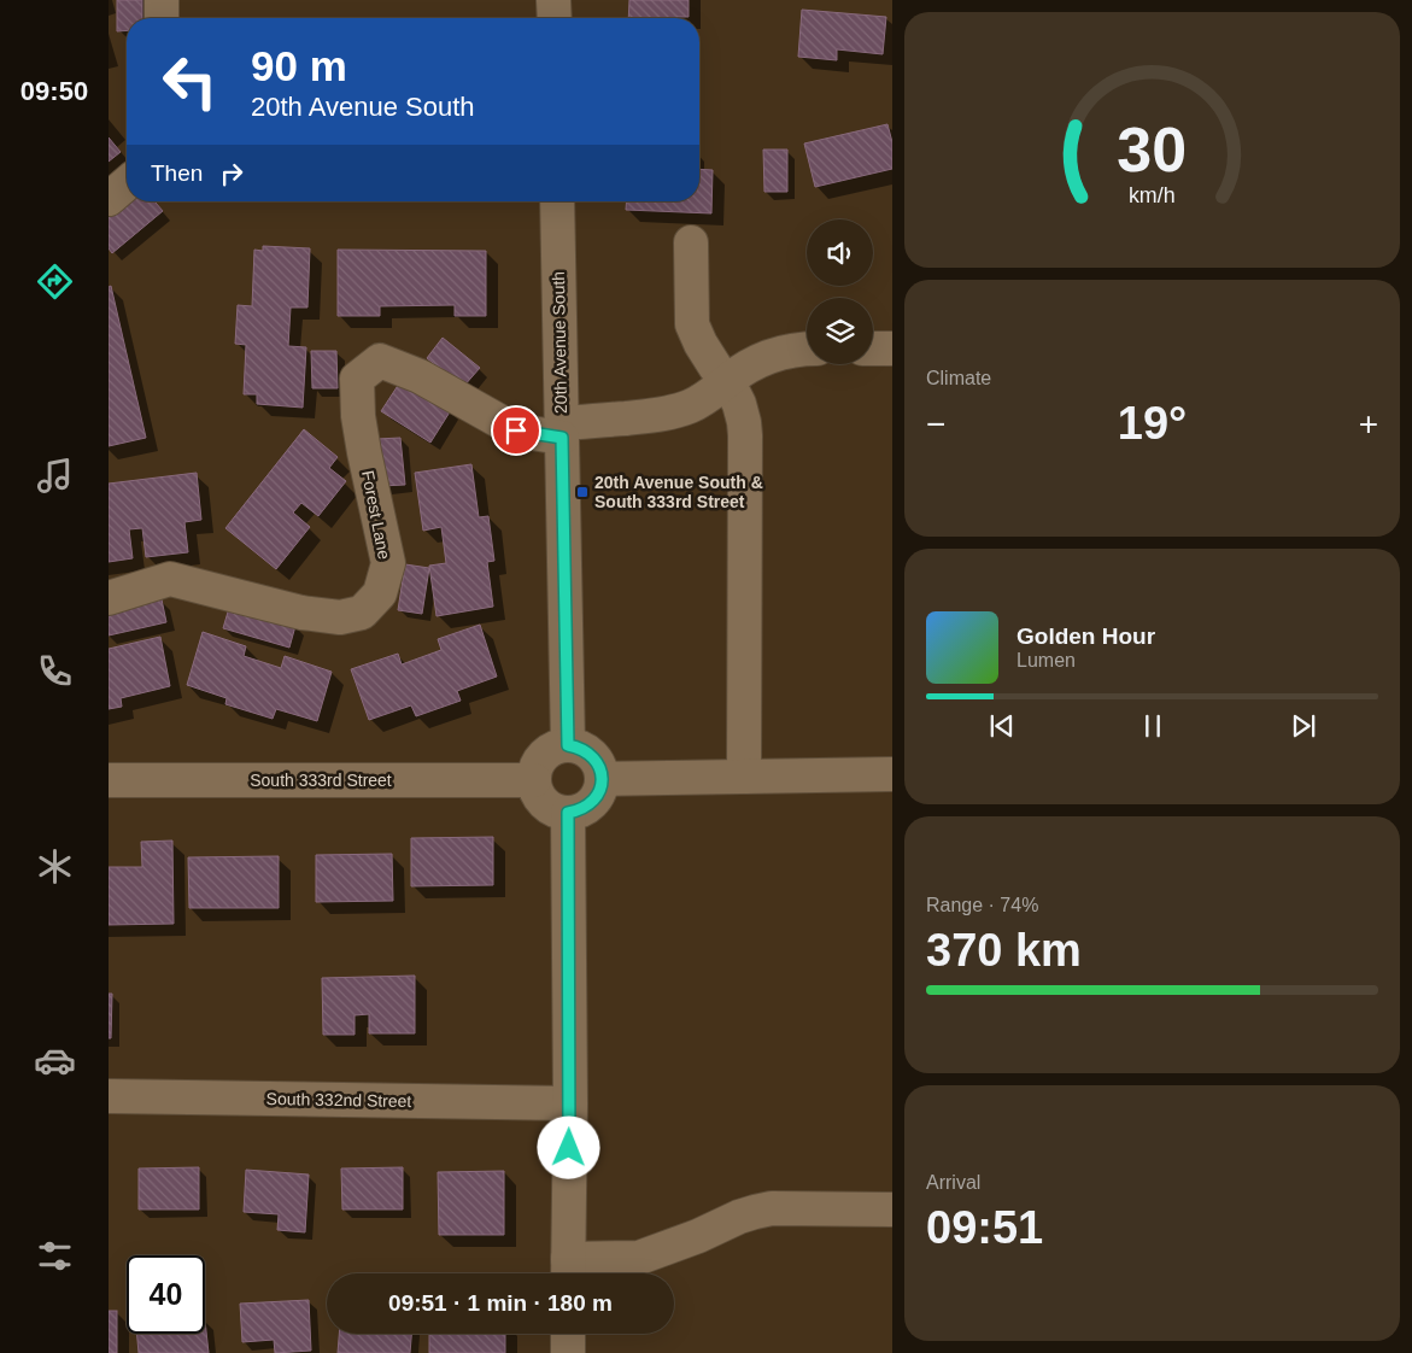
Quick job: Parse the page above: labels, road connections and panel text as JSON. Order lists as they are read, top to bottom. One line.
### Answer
{"streets":{"street":["20th Avenue South","Forest Lane","South 333rd Street","South 332nd Street"]},"crossings":[["20th Avenue South","Forest Lane"],["20th Avenue South","South 333rd Street"]],"places":{"transit":["20th Avenue South & South 333rd Street"]},"page":{"tabs":"09:50","turn":["90 m","20th Avenue South"],"then":"Then","tile":["Climate",["Range · 74%","370 km"],["Arrival","09:51"]],"heat":["−","19°","+"],"song":["Golden Hour","Lumen"],"limit":"40","trip":"09:51 · 1 min · 180 m","gauge":["30","km/h"]}}
